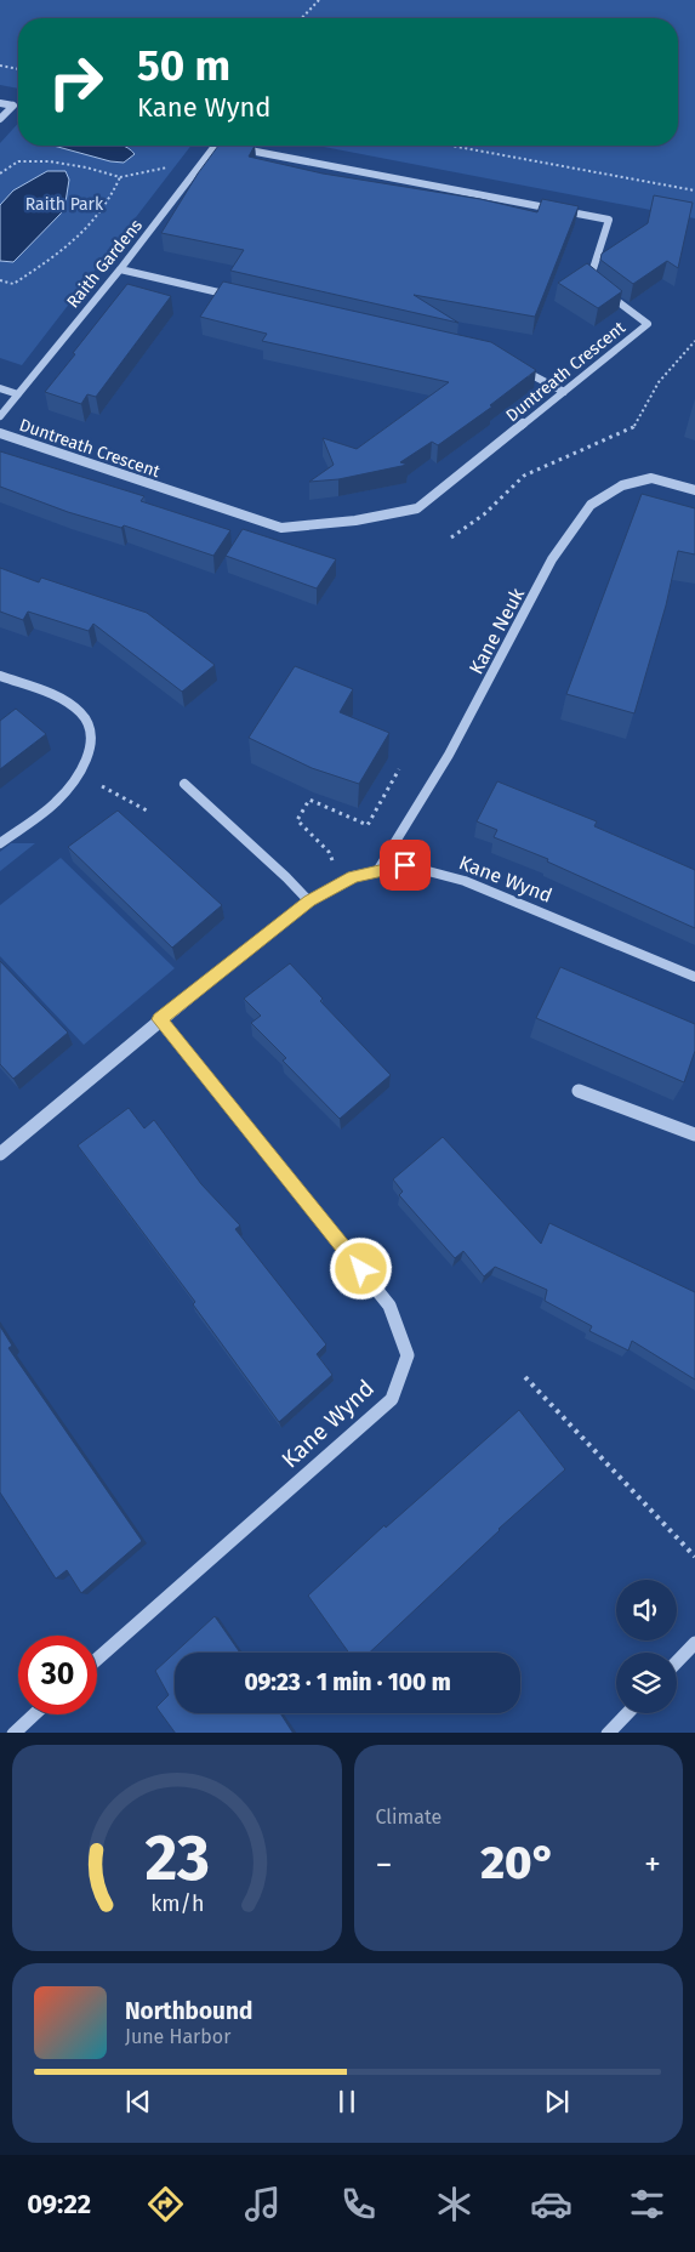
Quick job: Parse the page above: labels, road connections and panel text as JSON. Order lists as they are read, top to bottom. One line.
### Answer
{"streets":{"street":["Raith Gardens","Duntreath Crescent","Kane Neuk","Kane Wynd"]},"crossings":[["Raith Gardens","Duntreath Crescent"],["Kane Neuk","Kane Wynd"]],"parks":["Raith Park"],"page":{"turn":["50 m","Kane Wynd"],"limit":"30","trip":"09:23 · 1 min · 100 m","tile":"Climate","heat":["−","20°","+"],"song":["Northbound","June Harbor"],"tabs":"09:22","gauge":["23","km/h"]}}
